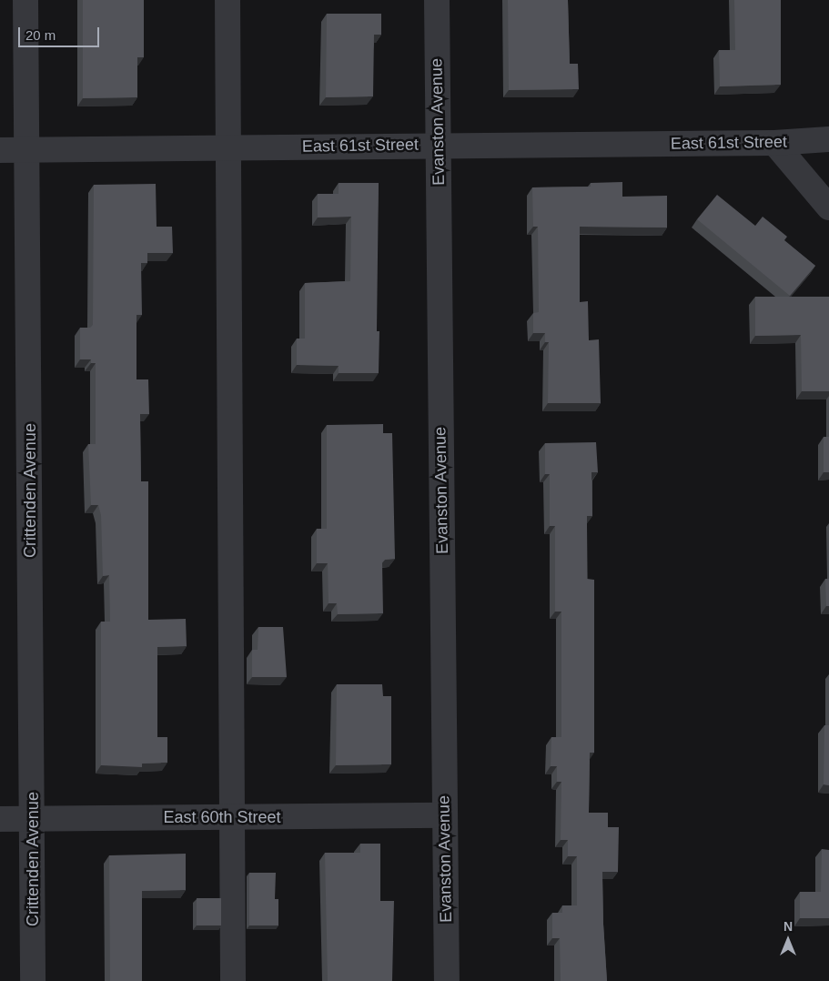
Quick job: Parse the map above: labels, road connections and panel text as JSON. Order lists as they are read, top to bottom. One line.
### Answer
{"streets":{"street":["Evanston Avenue","East 61st Street","Crittenden Avenue","East 60th Street"]},"crossings":[["Evanston Avenue","East 61st Street"],["Evanston Avenue","East 60th Street"],["East 61st Street","Crittenden Avenue"],["Crittenden Avenue","East 60th Street"]],"scale_bar":"20 m","north":"top"}
